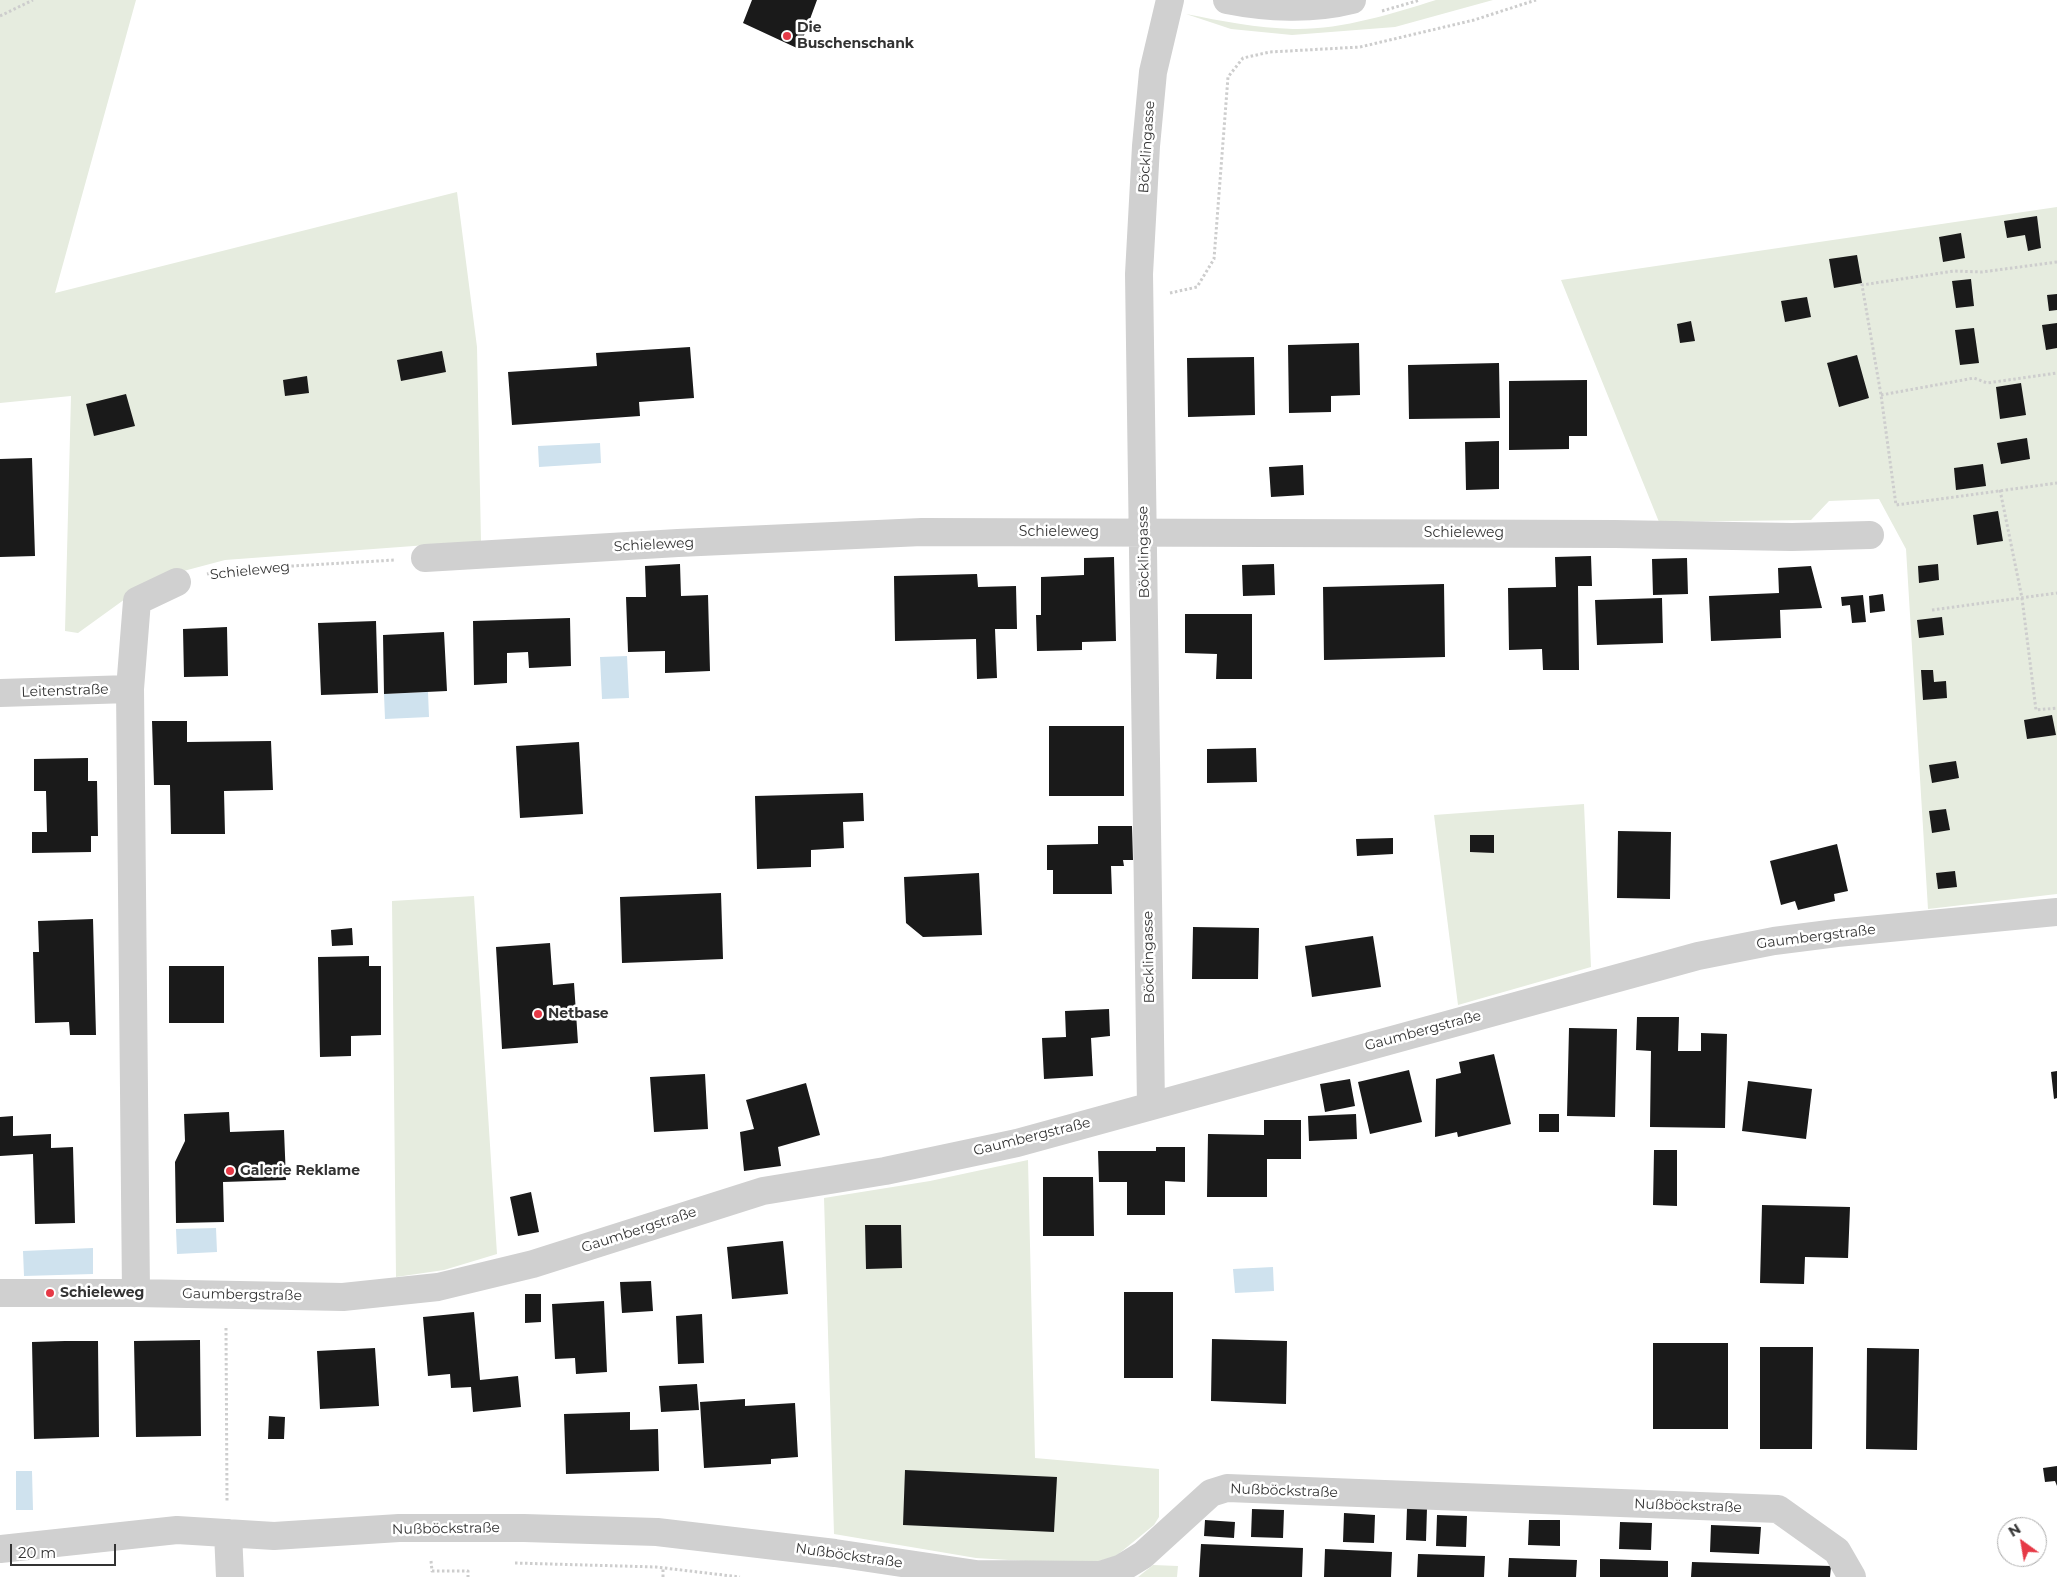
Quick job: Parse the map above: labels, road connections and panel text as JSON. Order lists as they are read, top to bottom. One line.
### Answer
{"streets":{"street":["Böcklingasse","Schieleweg","Leitenstraße","Gaumbergstraße","Nußböckstraße"]},"crossings":[["Böcklingasse","Schieleweg"],["Böcklingasse","Gaumbergstraße"]],"places":["Die Buschenschank","Netbase","Galerie Reklame","Schieleweg"],"scale_bar":"20 m","north":"top left"}
